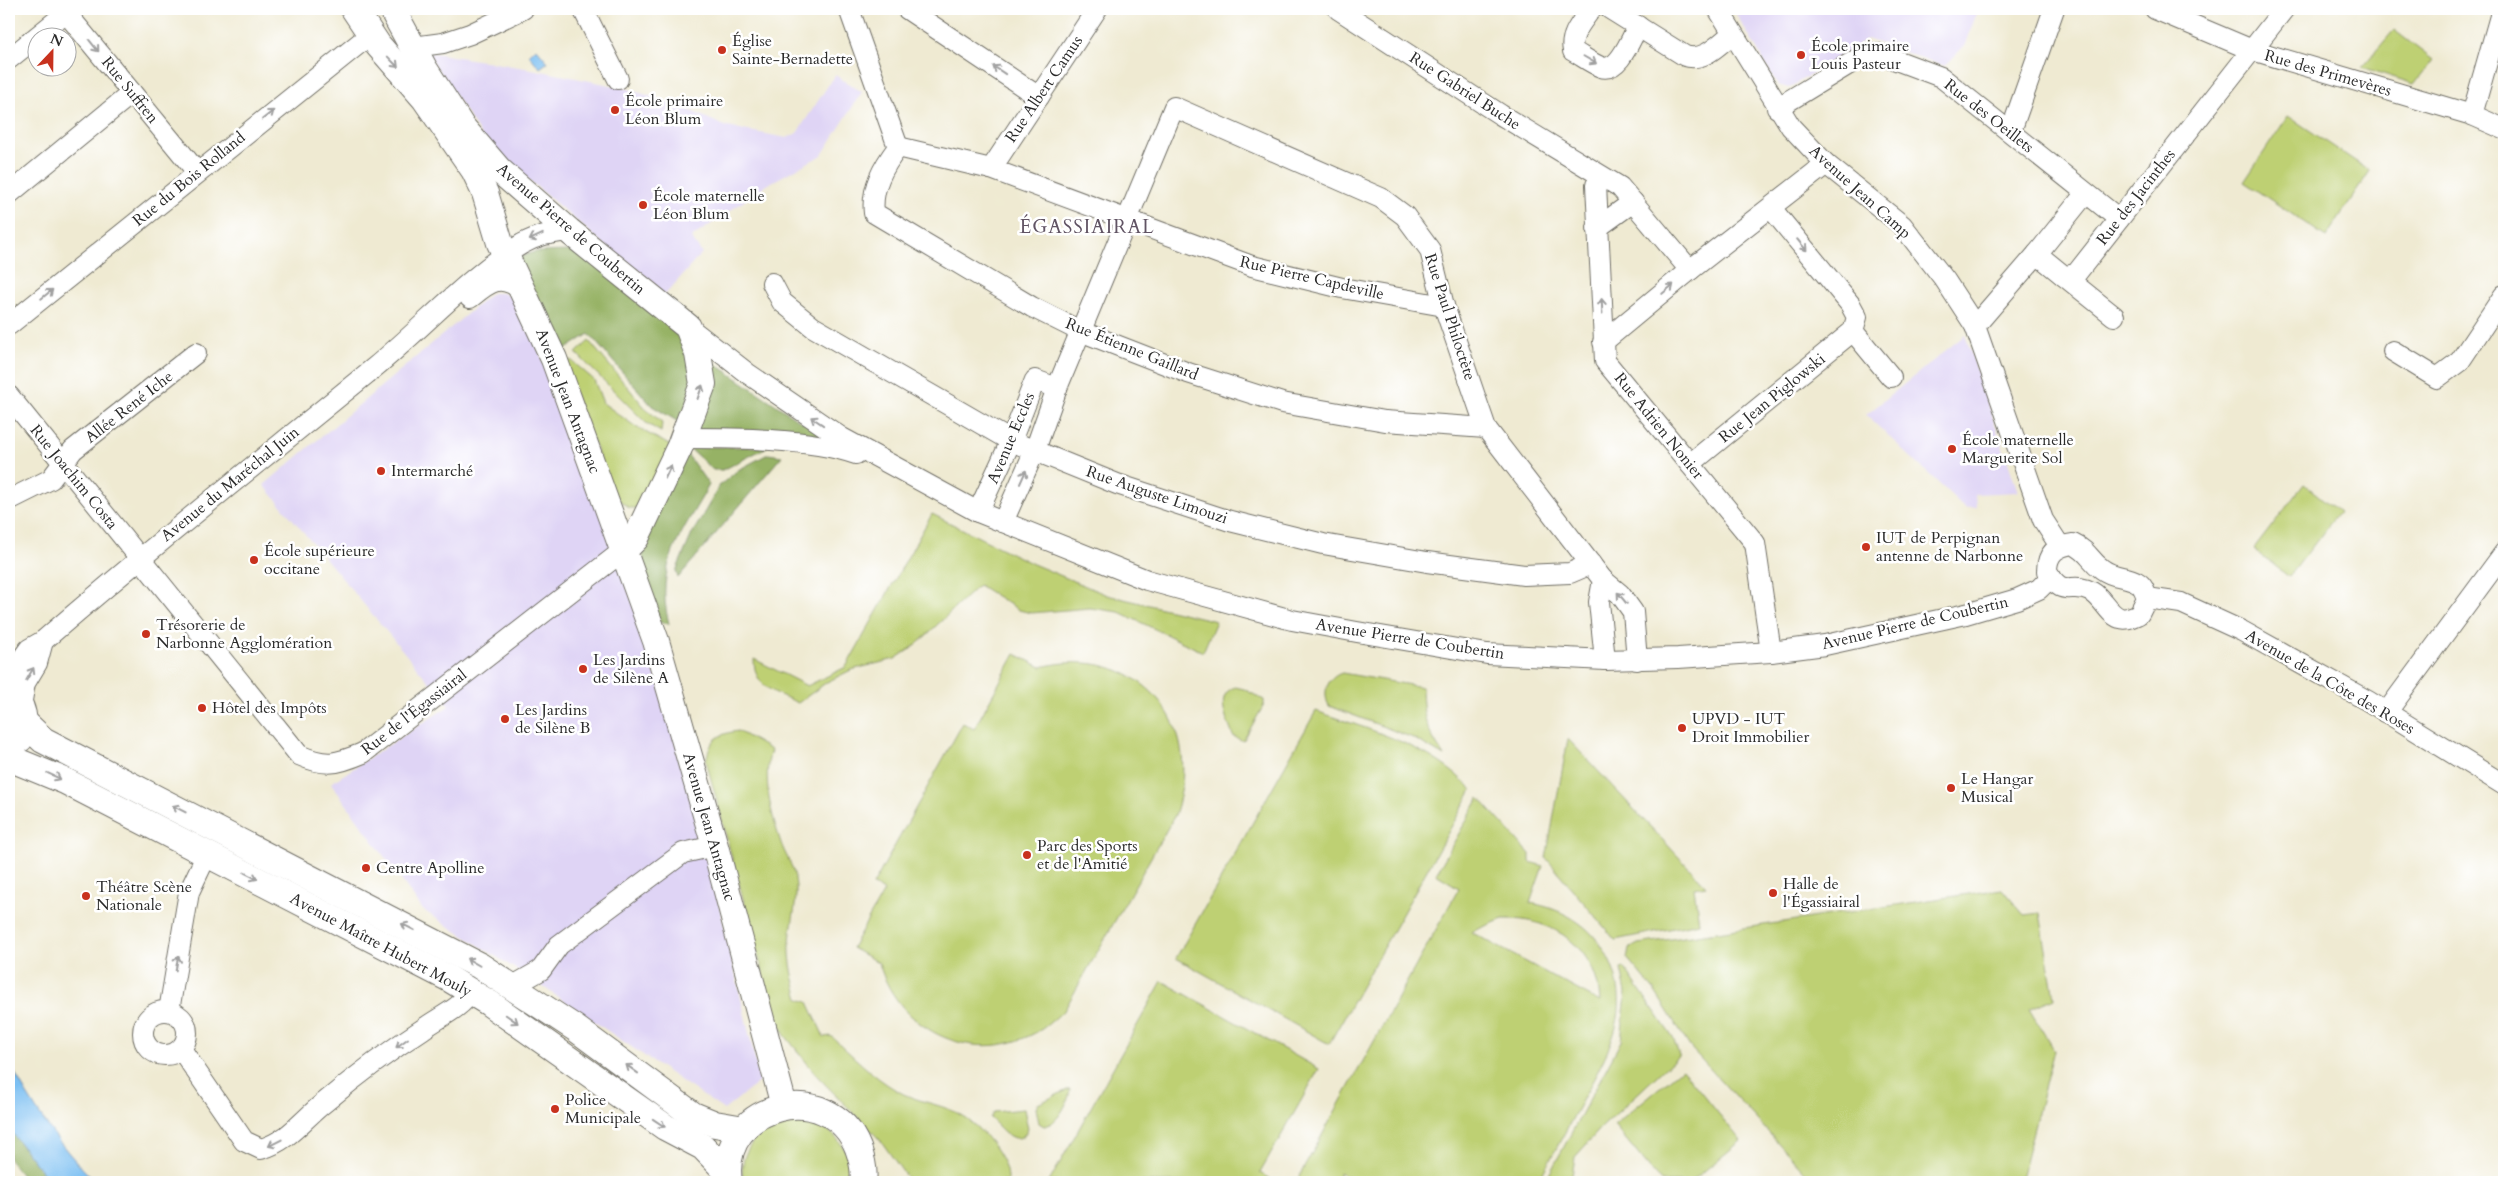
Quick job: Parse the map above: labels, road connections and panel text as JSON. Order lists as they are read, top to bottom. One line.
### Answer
{"streets":{"main road":["Avenue Pierre de Coubertin","Avenue Jean Antagnac","Avenue Maître Hubert Mouly"],"street":["Rue des Primevères","Rue Albert Camus","Rue Suffren","Rue Gabriel Buche","Rue des Oeillets","Rue du Bois Rolland","Avenue Jean Camp","Rue des Jacinthes","Rue Pierre Capdeville","Rue Paul Philoctète","Rue Étienne Gaillard","Rue Jean Piglowski","Allée René Iche","Rue Adrien Nonier","Avenue Eccles","Rue Joachim Costa","Avenue du Maréchal Juin","Rue Auguste Limouzi","Avenue de la Côte des Roses","Rue de l'Égassiairal"]},"crossings":[["Rue des Primevères","Rue des Jacinthes"],["Rue Albert Camus","Rue Pierre Capdeville"],["Rue Suffren","Rue du Bois Rolland"],["Rue Gabriel Buche","Rue Adrien Nonier"],["Rue des Oeillets","Avenue Jean Camp"],["Rue des Oeillets","Rue des Jacinthes"],["Rue du Bois Rolland","Avenue Jean Antagnac"],["Avenue Pierre de Coubertin","Rue Paul Philoctète"],["Avenue Pierre de Coubertin","Rue Adrien Nonier"],["Avenue Pierre de Coubertin","Avenue Eccles"],["Avenue Pierre de Coubertin","Avenue du Maréchal Juin"],["Rue Pierre Capdeville","Rue Paul Philoctète"],["Rue Pierre Capdeville","Rue Étienne Gaillard"],["Rue Paul Philoctète","Rue Étienne Gaillard"],["Rue Paul Philoctète","Rue Auguste Limouzi"],["Rue Jean Piglowski","Rue Adrien Nonier"],["Avenue Jean Antagnac","Avenue du Maréchal Juin"],["Avenue Jean Antagnac","Rue de l'Égassiairal"],["Allée René Iche","Rue Joachim Costa"],["Avenue Eccles","Rue Auguste Limouzi"],["Rue Joachim Costa","Avenue du Maréchal Juin"],["Rue Joachim Costa","Rue de l'Égassiairal"],["Avenue du Maréchal Juin","Rue de l'Égassiairal"]],"one_way":["Rue Suffren"],"districts":["ÉGASSIAIRAL"],"places":["Église Sainte-Bernadette","École primaire Louis Pasteur","École primaire Léon Blum","École maternelle Léon Blum","École maternelle Marguerite Sol","Intermarché","IUT de Perpignan antenne de Narbonne","École supérieure occitane","Trésorerie de Narbonne Agglomération","Les Jardins de Silène A","Hôtel des Impôts","Les Jardins de Silène B","UPVD - IUT Droit Immobilier","Le Hangar Musical","Parc des Sports et de l'Amitié","Centre Apolline","Halle de l'Égassiairal","Théâtre Scène Nationale","Police Municipale"],"north":"top"}
